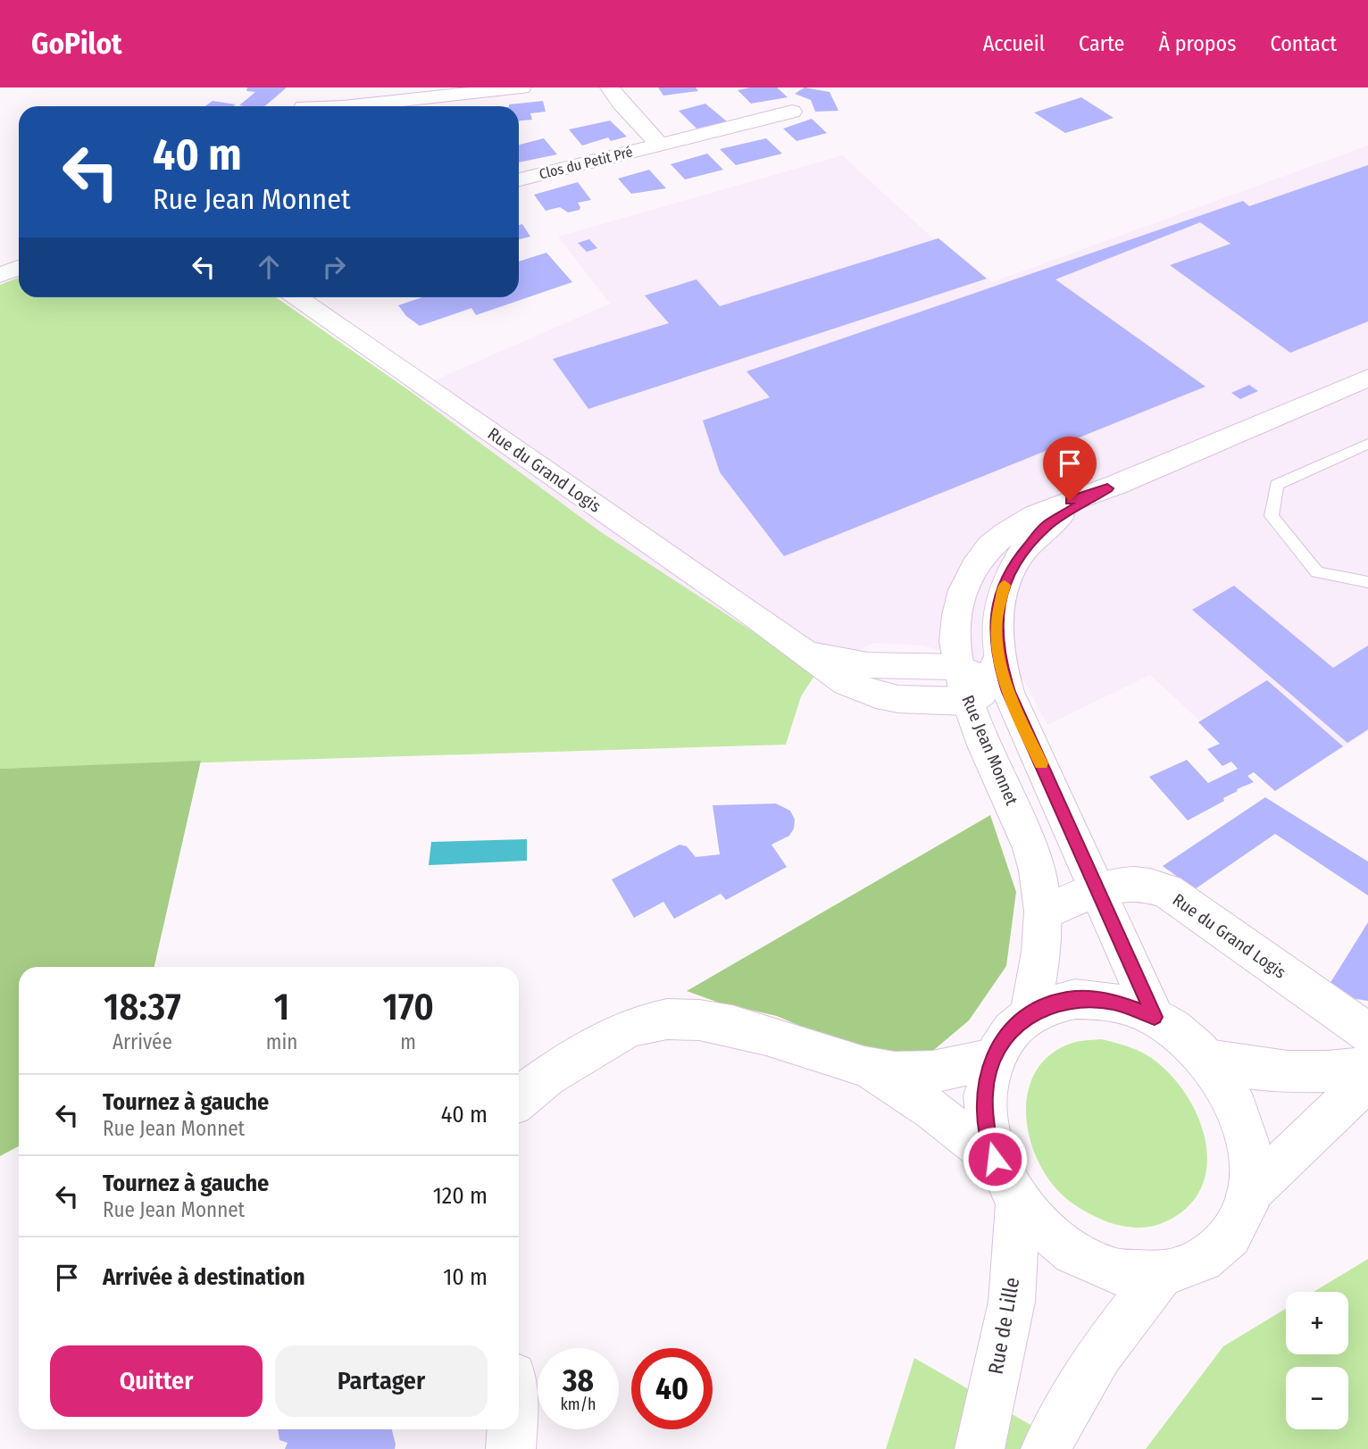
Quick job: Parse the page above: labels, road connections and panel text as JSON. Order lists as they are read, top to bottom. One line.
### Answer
{"streets":{"street":["Clos du Petit Pré","Rue du Grand Logis","Rue Jean Monnet","Rue de Lille"]},"crossings":[["Rue du Grand Logis","Rue Jean Monnet"]],"page":{"header":"GoPilot","nav":["Accueil","Carte","À propos","Contact"],"turn":["40 m","Rue Jean Monnet"],"eta":["18:37","Arrivée","1","min","170","m"],"list":[{"name":"Tournez à gauche","note":"Rue Jean Monnet","value":"40 m"},{"name":"Tournez à gauche","note":"Rue Jean Monnet","value":"120 m"},{"name":"Arrivée à destination","value":"10 m"}],"map_buttons":["+","−"],"buttons":["Quitter","Partager"],"speed":"38 km/h","limit":"40"}}
